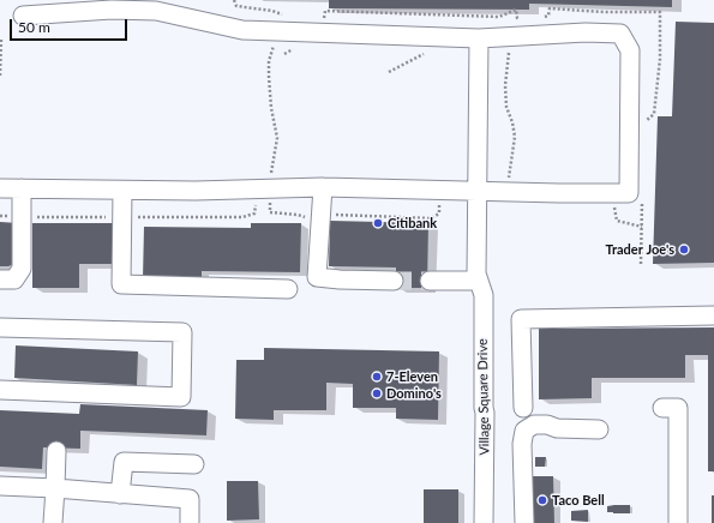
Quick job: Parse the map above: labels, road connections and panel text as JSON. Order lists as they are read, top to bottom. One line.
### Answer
{"streets":{"street":["Village Square Drive"]},"places":["Citibank","Trader Joe's","7-Eleven","Domino's","Taco Bell"],"scale_bar":"50 m"}
